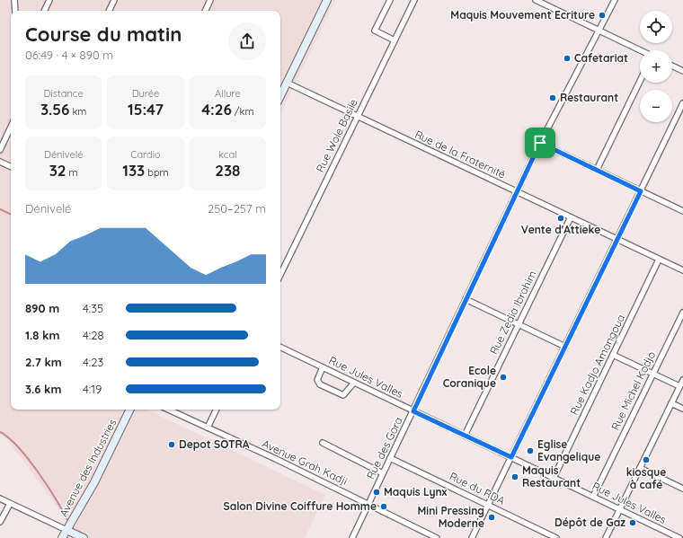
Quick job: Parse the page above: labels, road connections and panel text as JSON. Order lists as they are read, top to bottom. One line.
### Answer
{"streets":{"street":["Rue Wole Basile","Rue de la Fraternité","Rue Zedia Ibrahim","Rue Kadjo Amangoua","Rue Jules Valles","Rue Michel Kodjo","Rue des Gora","Avenue Grah Kadji","Avenue des Industries","Rue du RDA"]},"crossings":[["Rue Wole Basile","Rue de la Fraternité"],["Rue de la Fraternité","Rue Zedia Ibrahim"],["Rue de la Fraternité","Rue Kadjo Amangoua"],["Rue de la Fraternité","Rue des Gora"],["Rue Zedia Ibrahim","Rue Jules Valles"],["Rue Kadjo Amangoua","Rue Jules Valles"],["Rue Jules Valles","Rue Michel Kodjo"],["Rue Jules Valles","Rue des Gora"],["Rue des Gora","Avenue Grah Kadji"],["Rue des Gora","Rue du RDA"]],"places":["Maquis Mouvement Ecriture","Cafetariat","Restaurant","Vente d'Attieke","Ecole Coranique","Depot SOTRA","Eglise Evangelique","kiosque à café","Maquis Restaurant","Maquis Lynx","Salon Divine Coiffure Homme","Mini Pressing Moderne","Dépôt de Gaz"],"page":{"map_buttons":["+","−"],"heading":["Course du matin","06:49 · 4 × 890 m"],"stats":[["Distance","3.56 km"],["Durée","15:47"],["Allure","4:26 /km"],["Dénivelé","32 m"],["Cardio","133 bpm"],["kcal","238"]],"chart":["Dénivelé","250–257 m"],"list":[{"name":"890 m","note":"4:35"},{"name":"1.8 km","note":"4:28"},{"name":"2.7 km","note":"4:23"},{"name":"3.6 km","note":"4:19"}]}}
